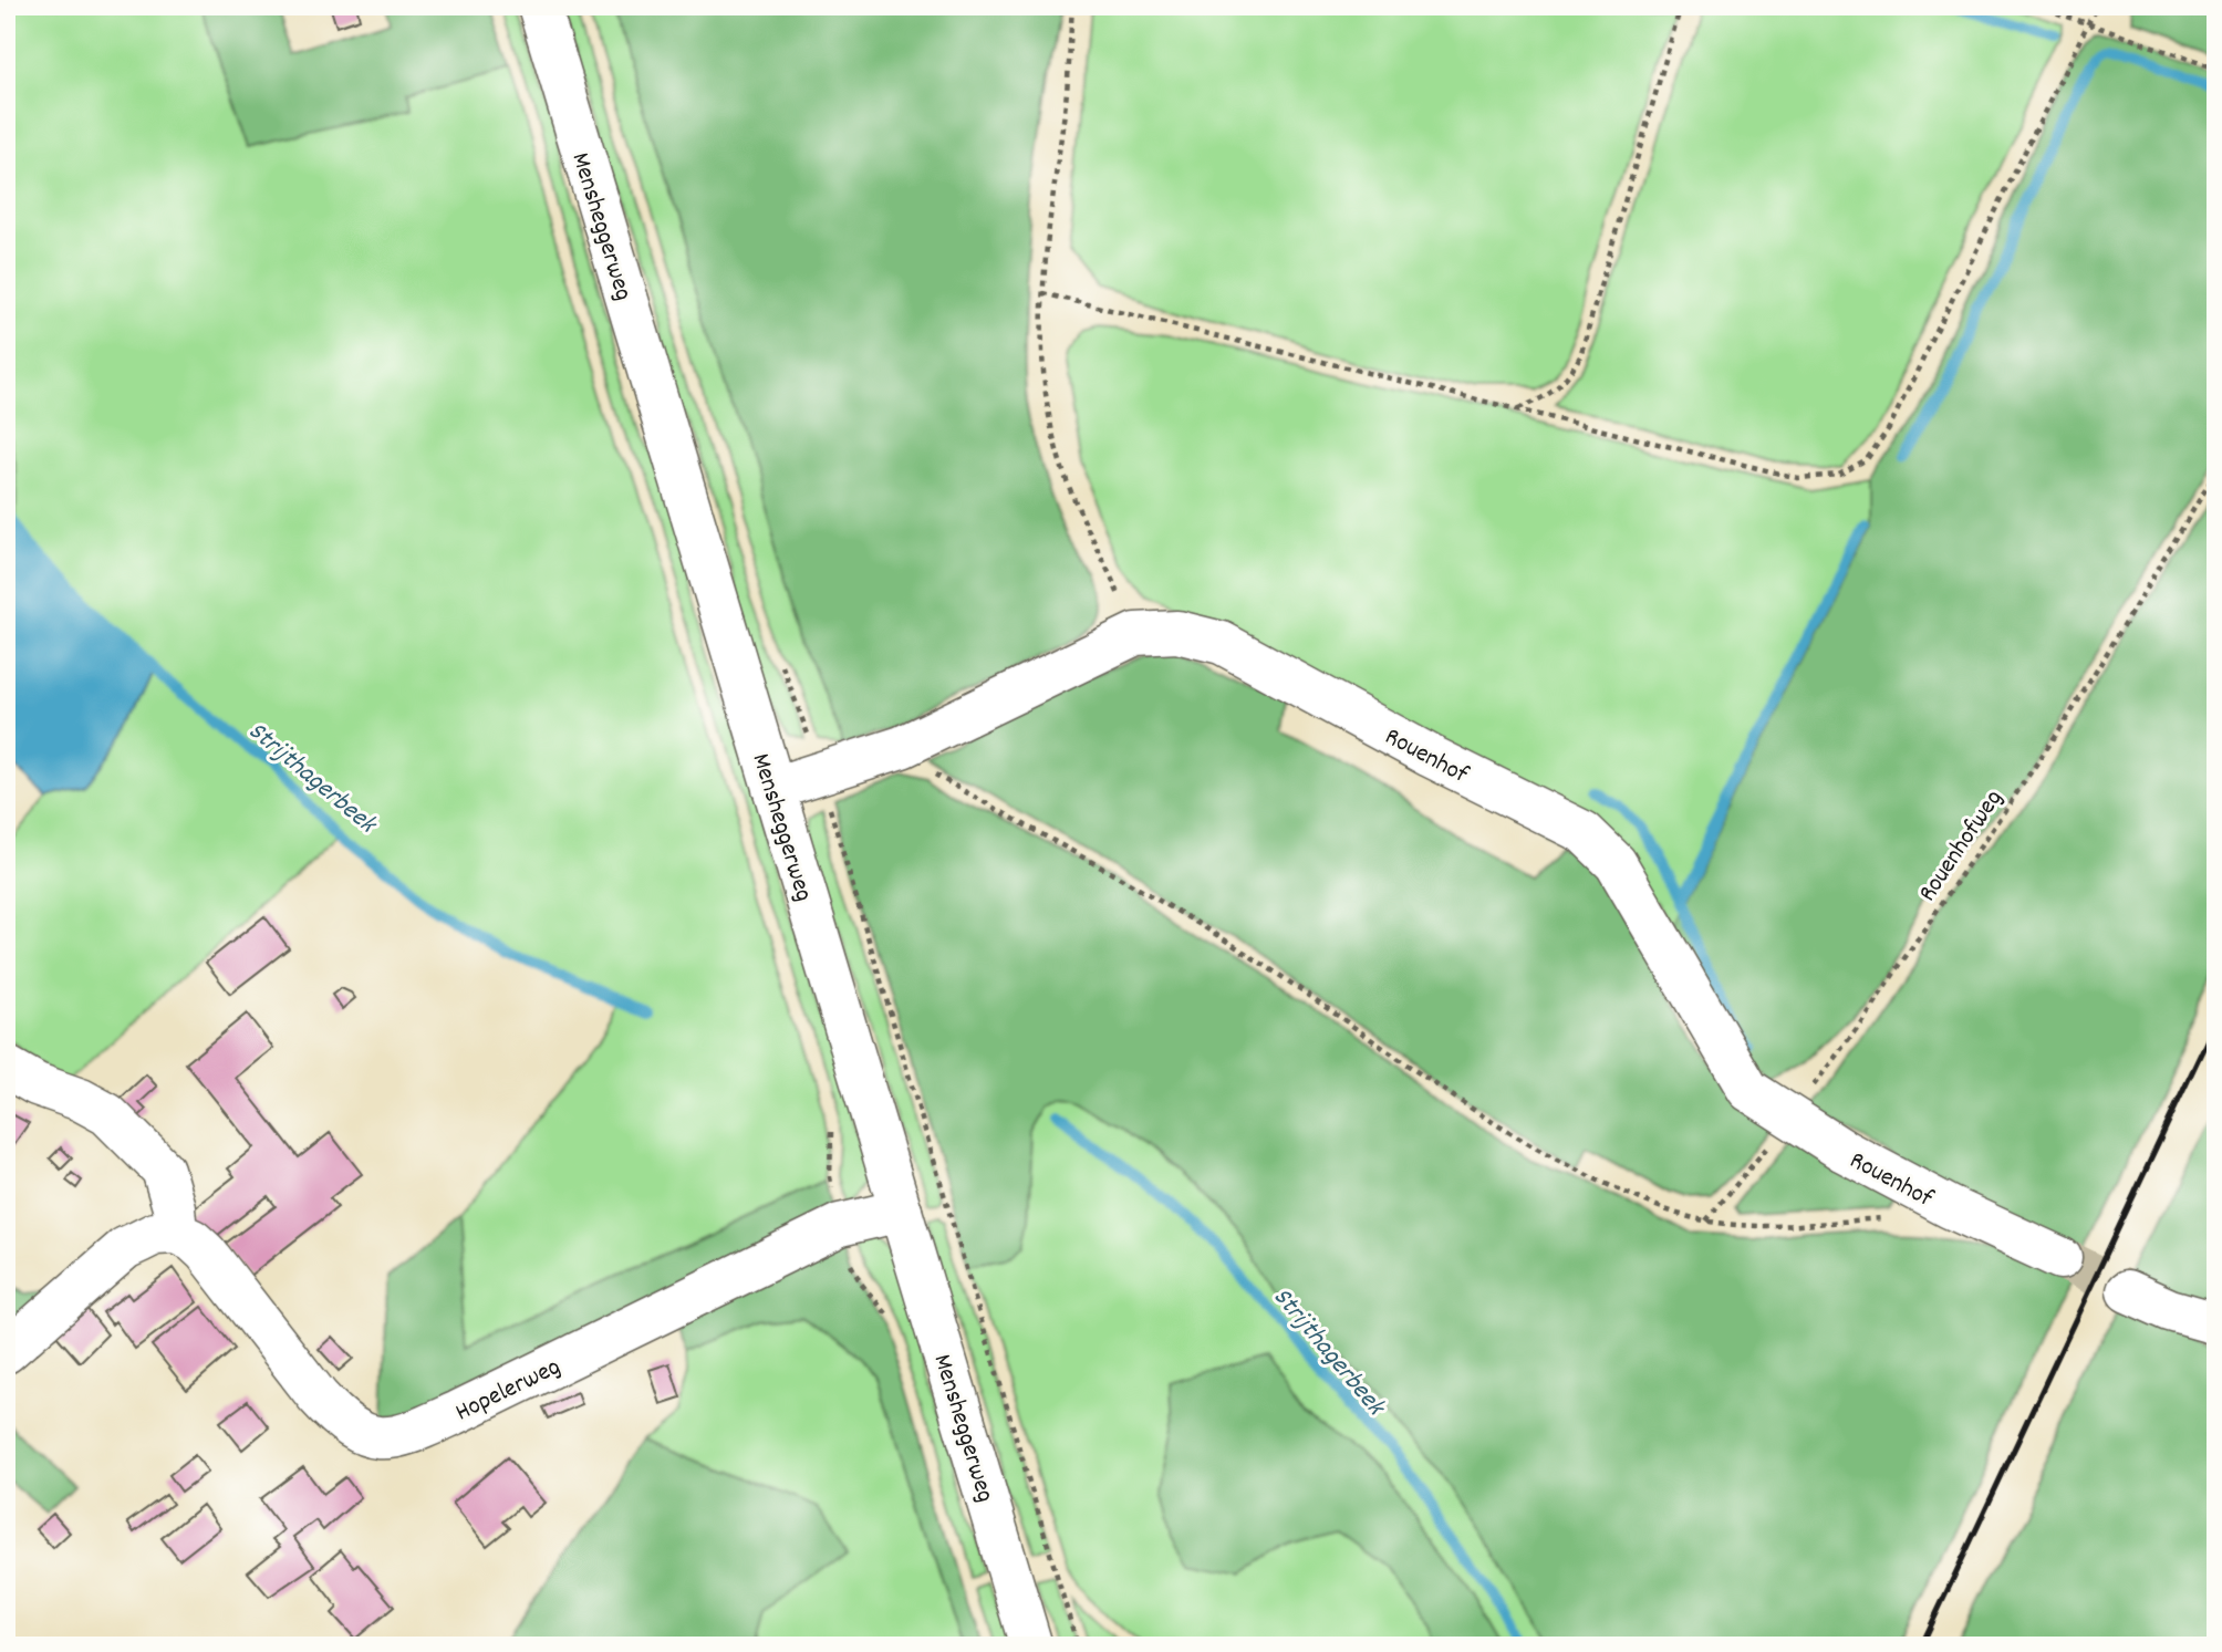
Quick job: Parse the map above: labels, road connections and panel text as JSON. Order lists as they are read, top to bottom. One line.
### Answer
{"streets":{"main road":["Mensheggerweg","Rouenhof","Hopelerweg"],"path":["Rouenhofweg"]},"crossings":[["Mensheggerweg","Rouenhof"],["Mensheggerweg","Hopelerweg"],["Rouenhof","Rouenhofweg"]],"water":["Strijthagerbeek"]}
